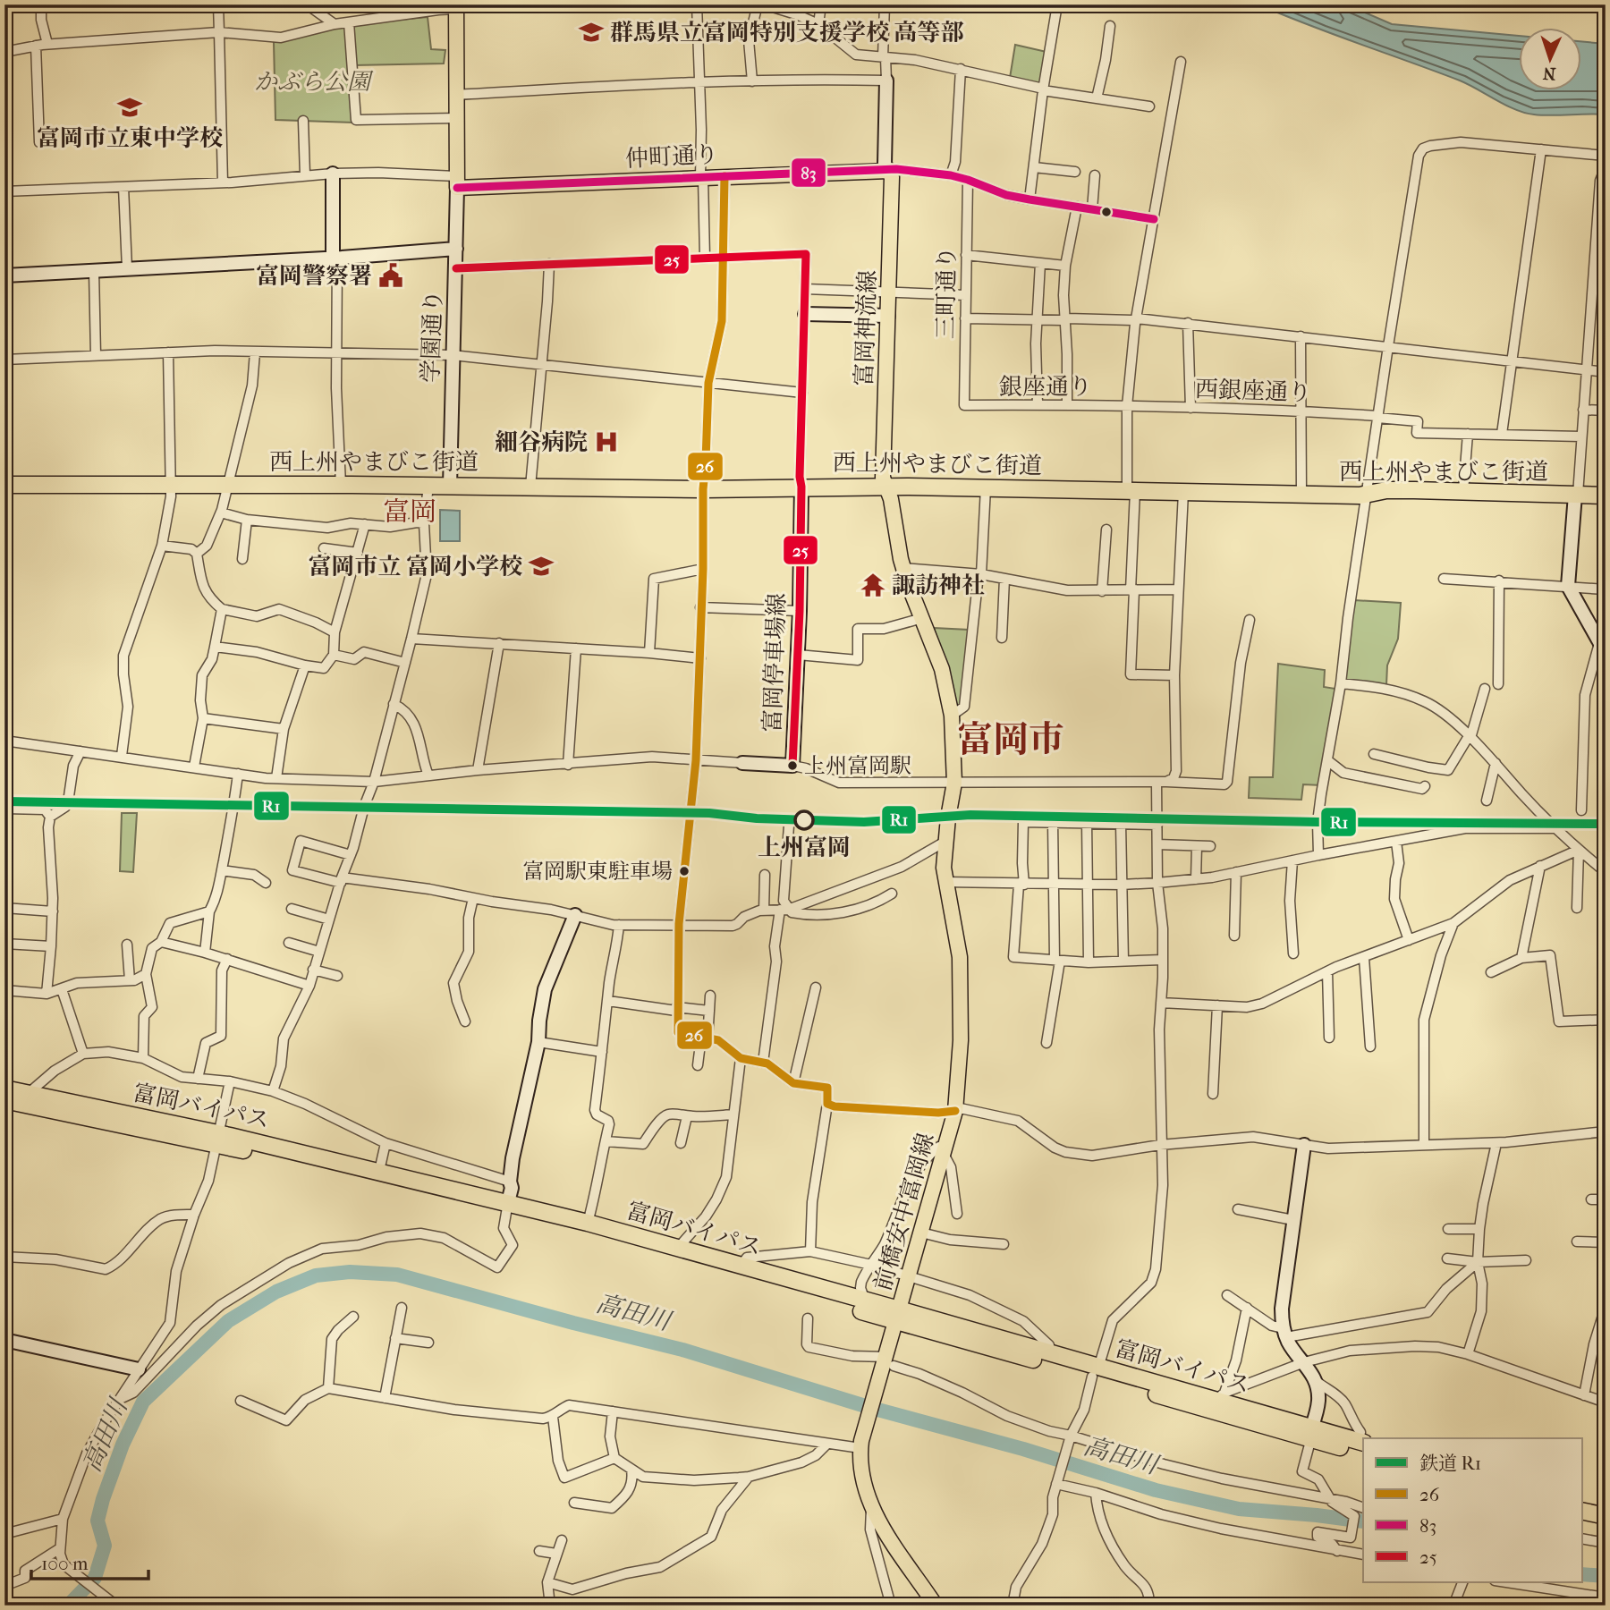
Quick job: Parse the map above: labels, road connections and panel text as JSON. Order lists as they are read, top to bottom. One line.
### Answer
{"streets":{"highway":["西上州やまびこ街道","富岡バイパス"],"main road":["仲町通り","富岡神流線","前橋安中富岡線"],"street":["三町通り","学園通り","銀座通り","西銀座通り","富岡停車場線"]},"crossings":[["仲町通り","富岡神流線"],["仲町通り","学園通り"],["三町通り","銀座通り"],["富岡神流線","西上州やまびこ街道"],["富岡神流線","前橋安中富岡線"],["学園通り","西上州やまびこ街道"],["銀座通り","西銀座通り"],["西上州やまびこ街道","富岡停車場線"],["西上州やまびこ街道","前橋安中富岡線"],["富岡バイパス","前橋安中富岡線"]],"districts":["富岡","富岡市"],"water":["高田川"],"parks":["かぶら公園"],"places":{"school or university":["群馬県立富岡特別支援学校 高等部","富岡市立東中学校","富岡市立 富岡小学校"],"public building":["富岡警察署"],"hospital":["細谷病院"],"temple":["諏訪神社"],"other":["上州富岡駅","上州富岡","富岡駅東駐車場"]},"lines":["transit line 83","transit line 26","transit line 25","rail line R1"],"legend":["鉄道 R1","26","83","25"],"scale_bar":"100 m","north":"bottom"}
